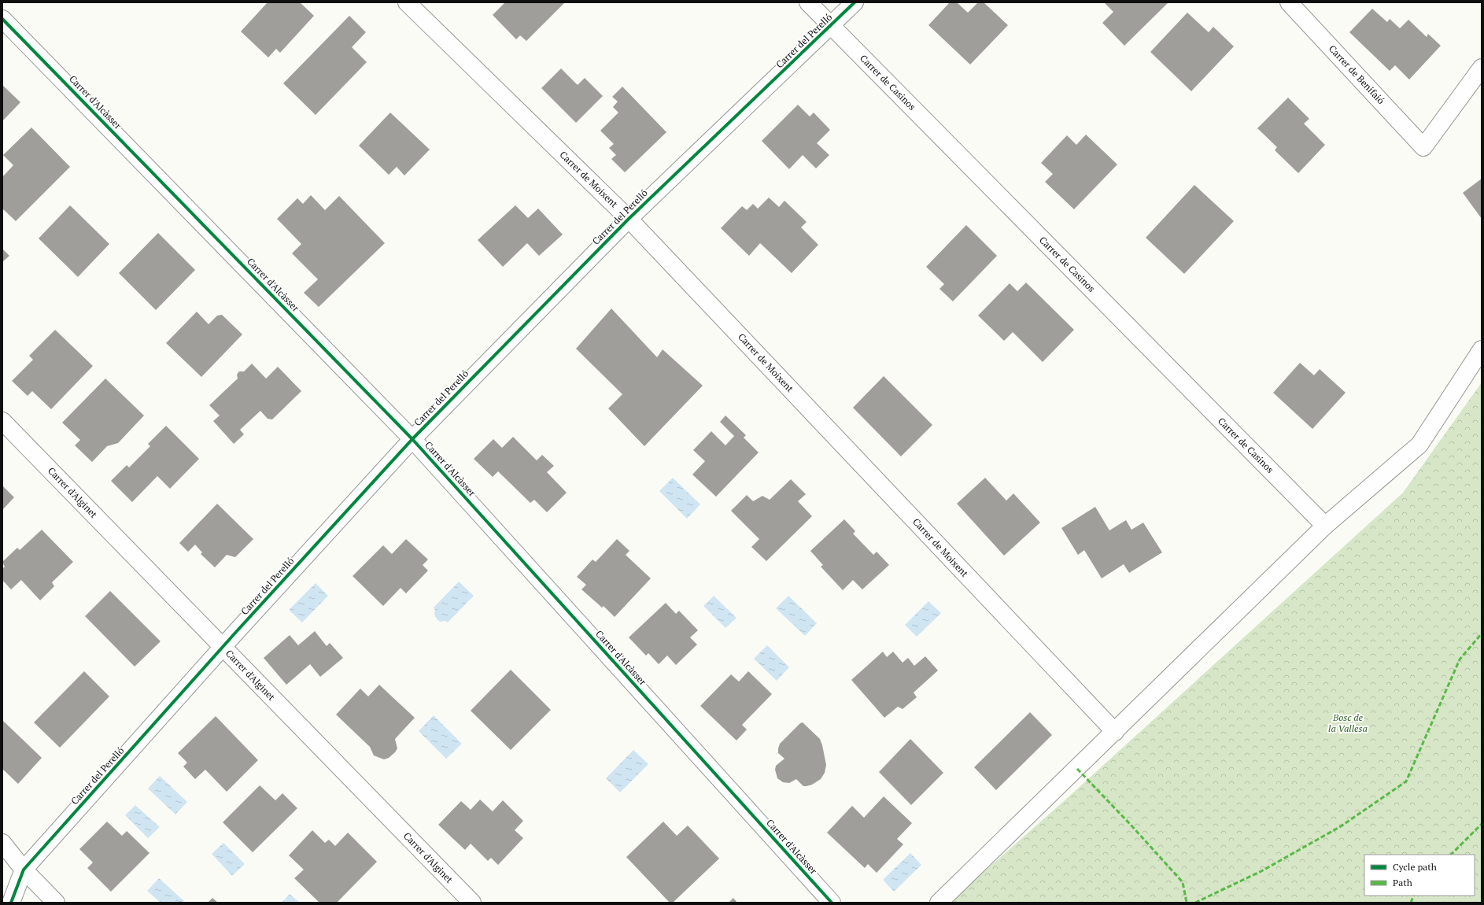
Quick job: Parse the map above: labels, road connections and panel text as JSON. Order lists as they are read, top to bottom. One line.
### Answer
{"streets":{"street":["Carrer del Perelló","Carrer de Benifaió","Carrer de Casinos","Carrer d'Alcàsser","Carrer de Moixent","Carrer d'Alginet"]},"crossings":[["Carrer del Perelló","Carrer de Casinos"],["Carrer del Perelló","Carrer d'Alcàsser"],["Carrer del Perelló","Carrer de Moixent"],["Carrer del Perelló","Carrer d'Alginet"]],"parks":["Bosc de la Vallesa"],"legend":["Cycle path","Path"]}
